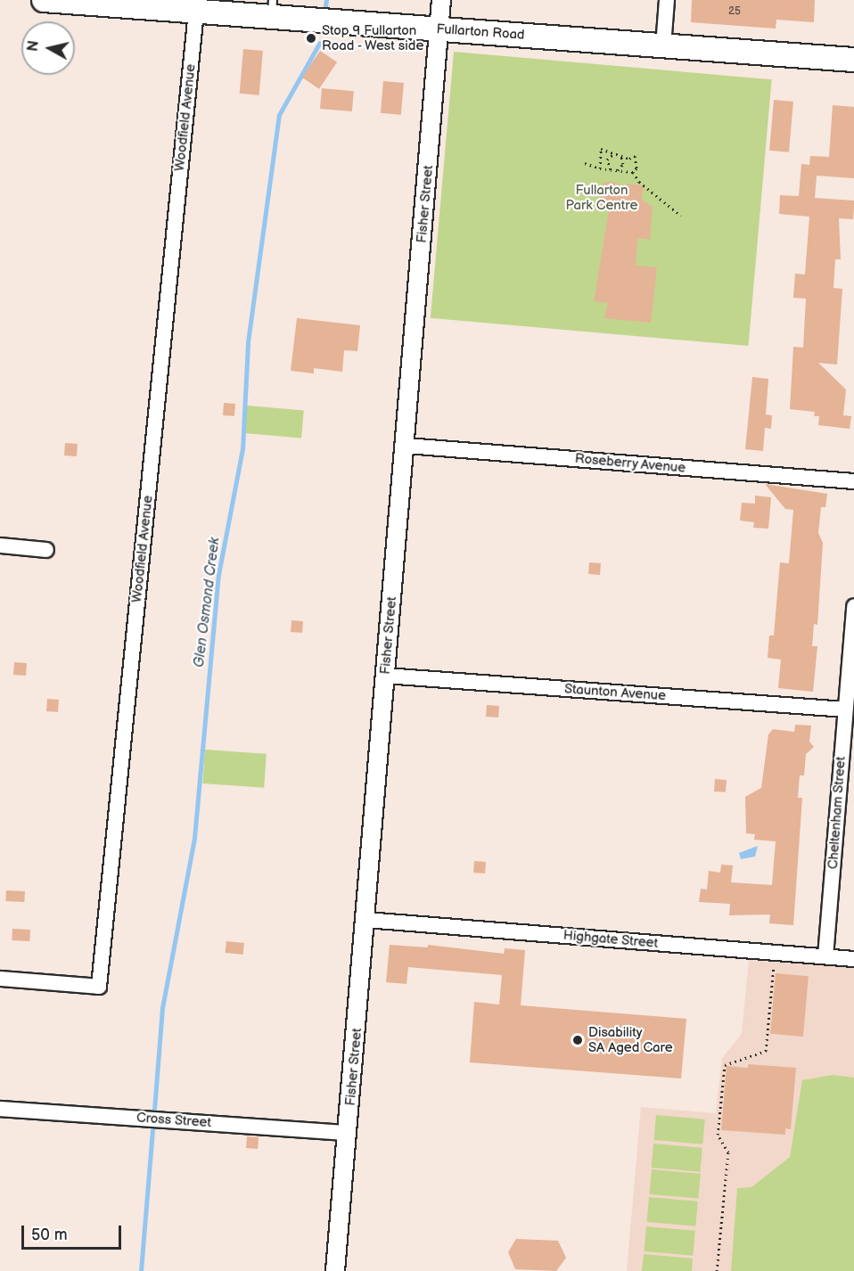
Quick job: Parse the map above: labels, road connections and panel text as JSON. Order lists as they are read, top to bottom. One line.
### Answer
{"streets":{"main road":["Fullarton Road"],"street":["Woodfield Avenue","Fisher Street","Roseberry Avenue","Staunton Avenue","Cheltenham Street","Highgate Street","Cross Street"]},"crossings":[["Fullarton Road","Woodfield Avenue"],["Fullarton Road","Fisher Street"],["Fisher Street","Roseberry Avenue"],["Fisher Street","Staunton Avenue"],["Fisher Street","Highgate Street"],["Fisher Street","Cross Street"],["Staunton Avenue","Cheltenham Street"],["Cheltenham Street","Highgate Street"]],"water":["Glen Osmond Creek"],"parks":["Fullarton Park Centre"],"places":["Stop 9 Fullarton Road - West side","Disability SA Aged Care"],"house_numbers":["25"],"scale_bar":"50 m","north":"left"}
